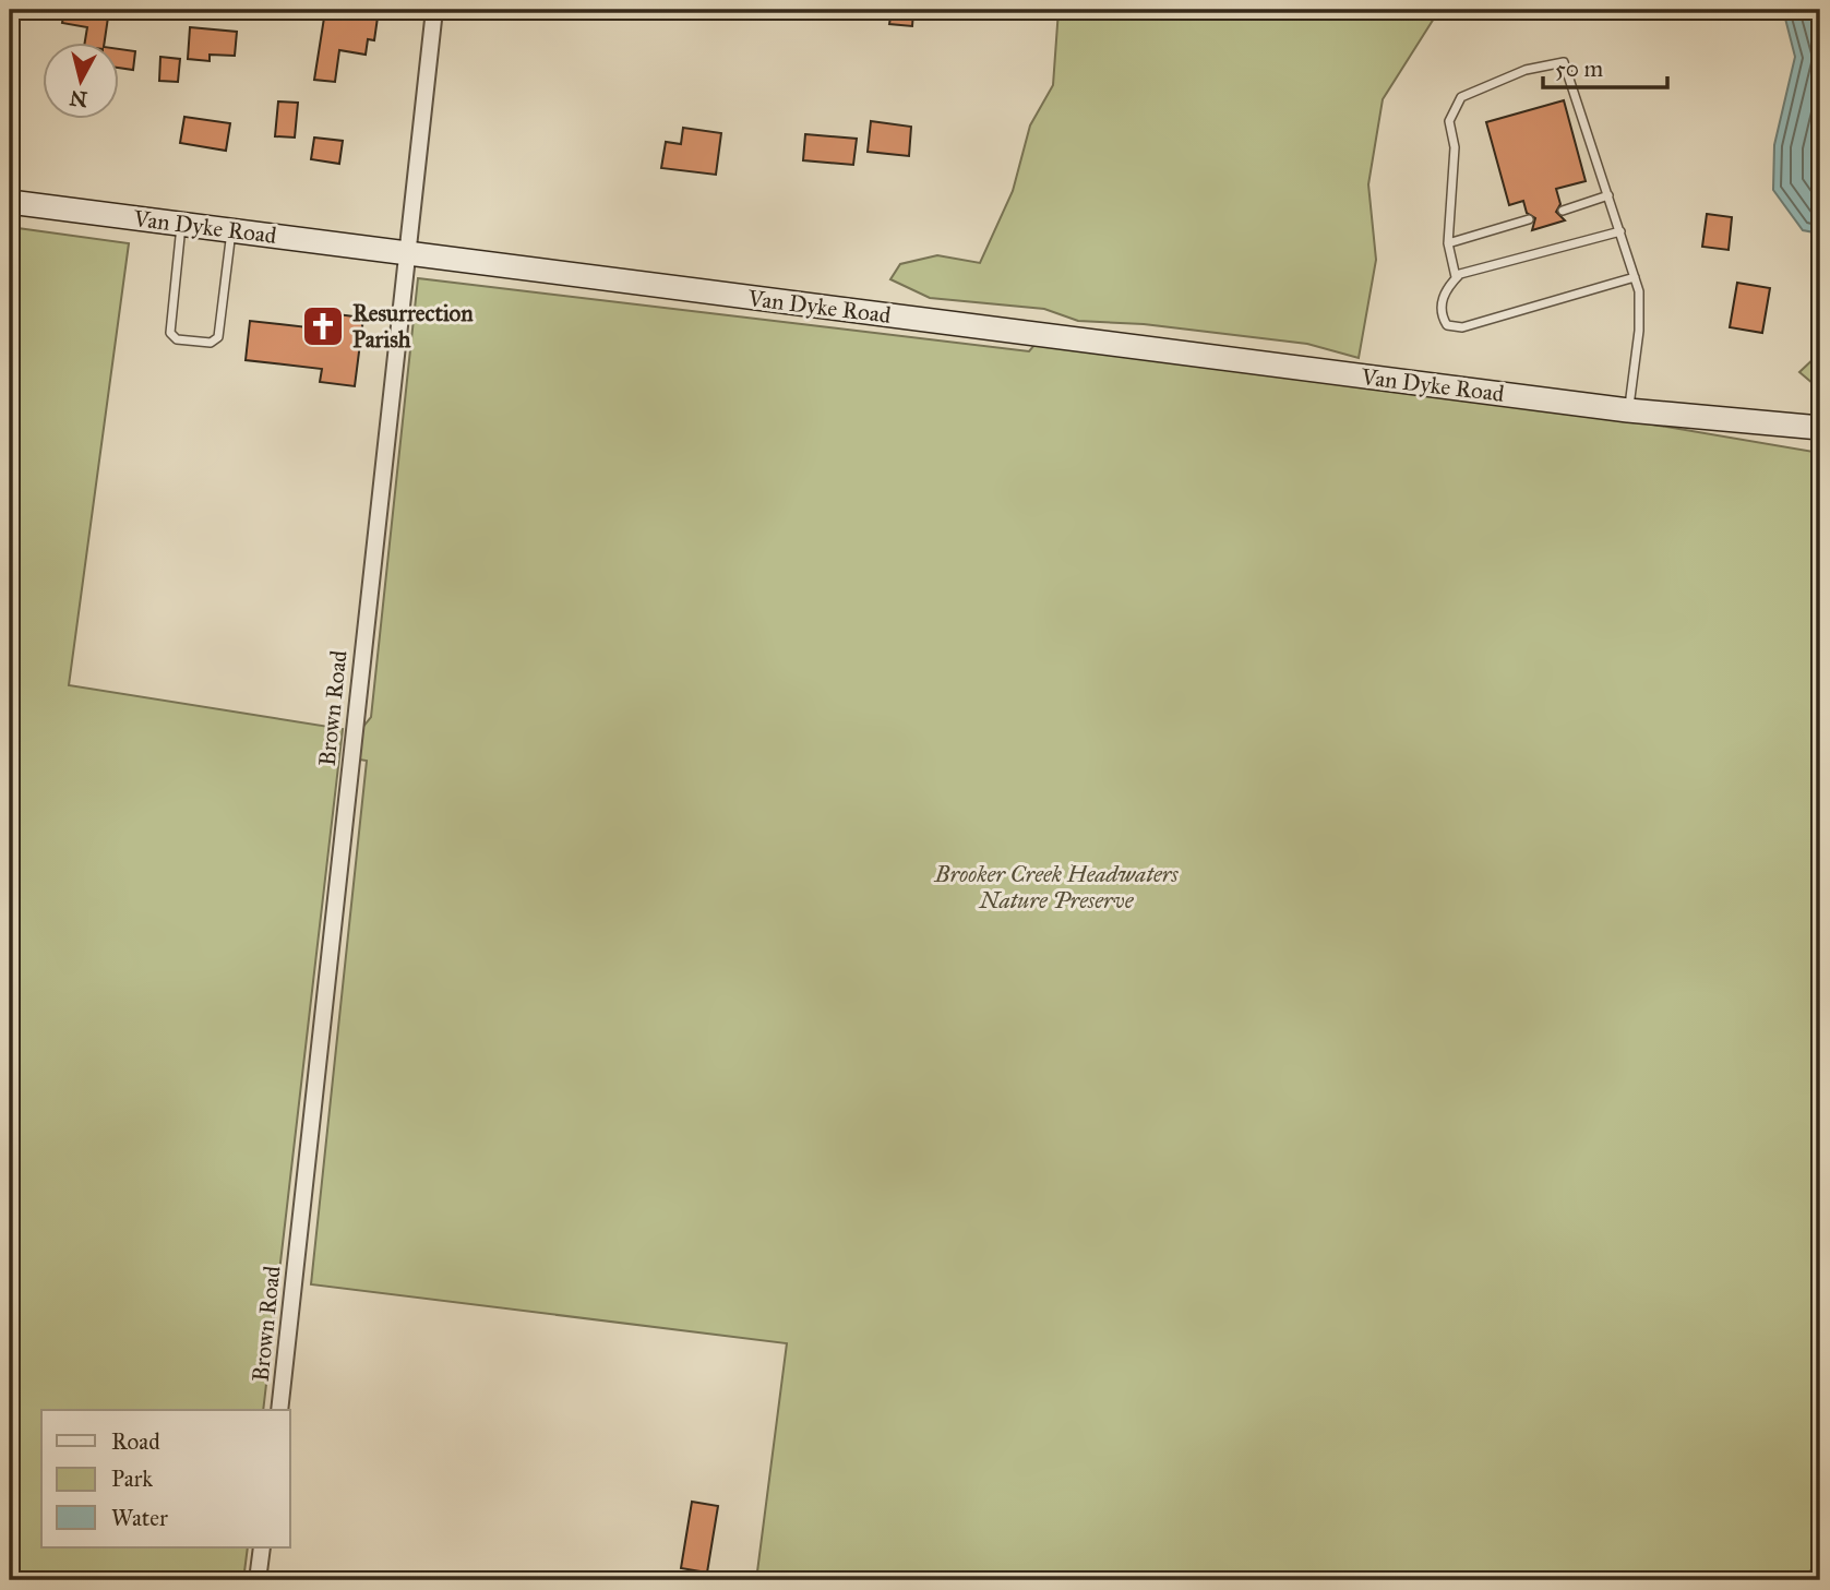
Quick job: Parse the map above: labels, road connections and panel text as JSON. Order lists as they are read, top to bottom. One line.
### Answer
{"streets":{"main road":["Van Dyke Road"],"street":["Brown Road"]},"crossings":[["Van Dyke Road","Brown Road"]],"parks":["Brooker Creek Headwaters Nature Preserve"],"places":{"church":["Resurrection Parish"]},"legend":["Road","Park","Water"],"scale_bar":"50 m","north":"bottom"}
